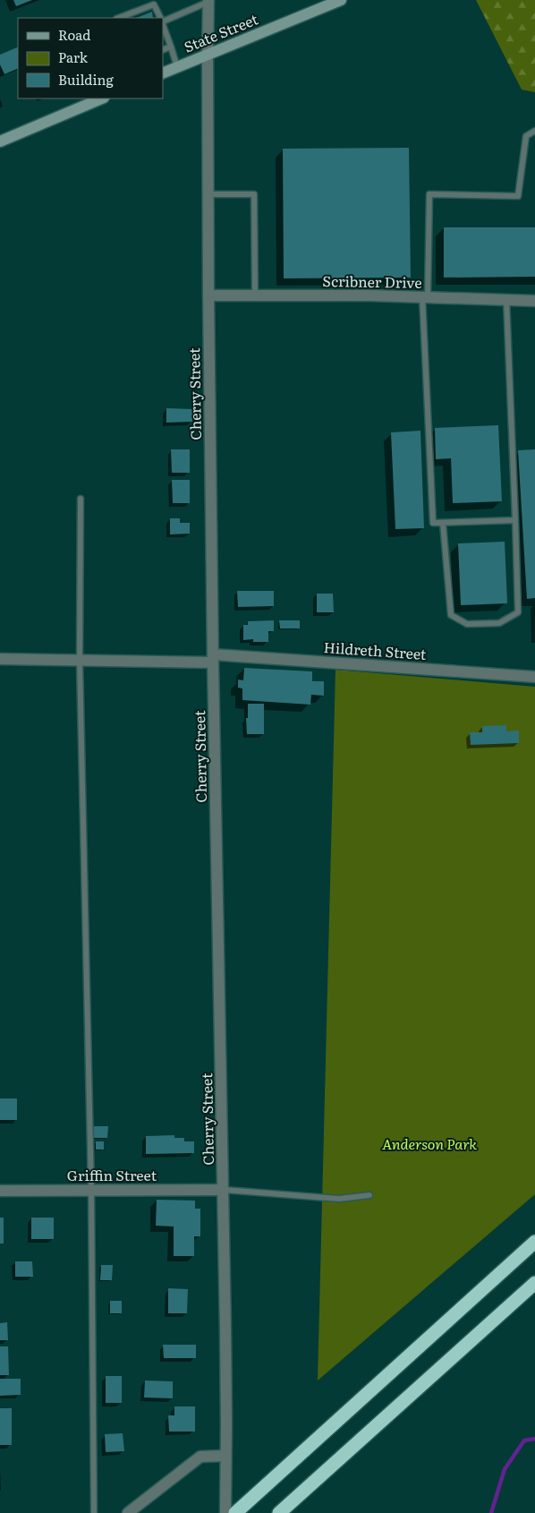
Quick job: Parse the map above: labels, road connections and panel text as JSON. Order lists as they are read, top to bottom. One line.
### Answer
{"streets":{"main road":["State Street"],"street":["Scribner Drive","Cherry Street","Hildreth Street","Griffin Street"]},"crossings":[["State Street","Cherry Street"],["Scribner Drive","Cherry Street"],["Cherry Street","Hildreth Street"],["Cherry Street","Griffin Street"]],"parks":["Anderson Park"],"legend":["Road","Park","Building"]}
